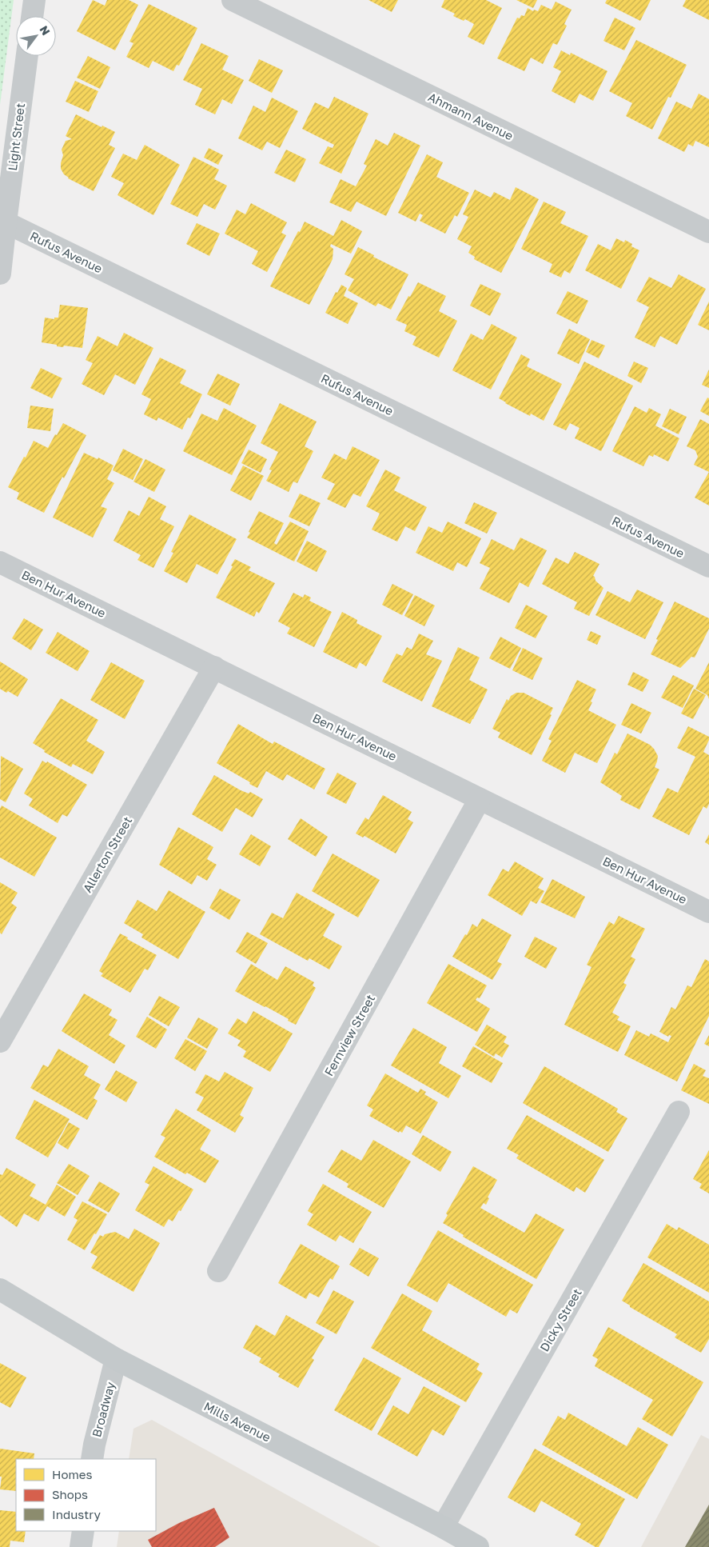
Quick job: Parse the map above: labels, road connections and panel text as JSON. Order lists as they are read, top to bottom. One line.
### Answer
{"streets":{"main road":["Mills Avenue"],"street":["Ahmann Avenue","Light Street","Rufus Avenue","Ben Hur Avenue","Allerton Street","Fernview Street","Dicky Street","Broadway"]},"crossings":[["Light Street","Rufus Avenue"],["Ben Hur Avenue","Allerton Street"],["Ben Hur Avenue","Fernview Street"],["Dicky Street","Mills Avenue"],["Broadway","Mills Avenue"]],"legend":["Homes","Shops","Industry"],"north":"top right"}
